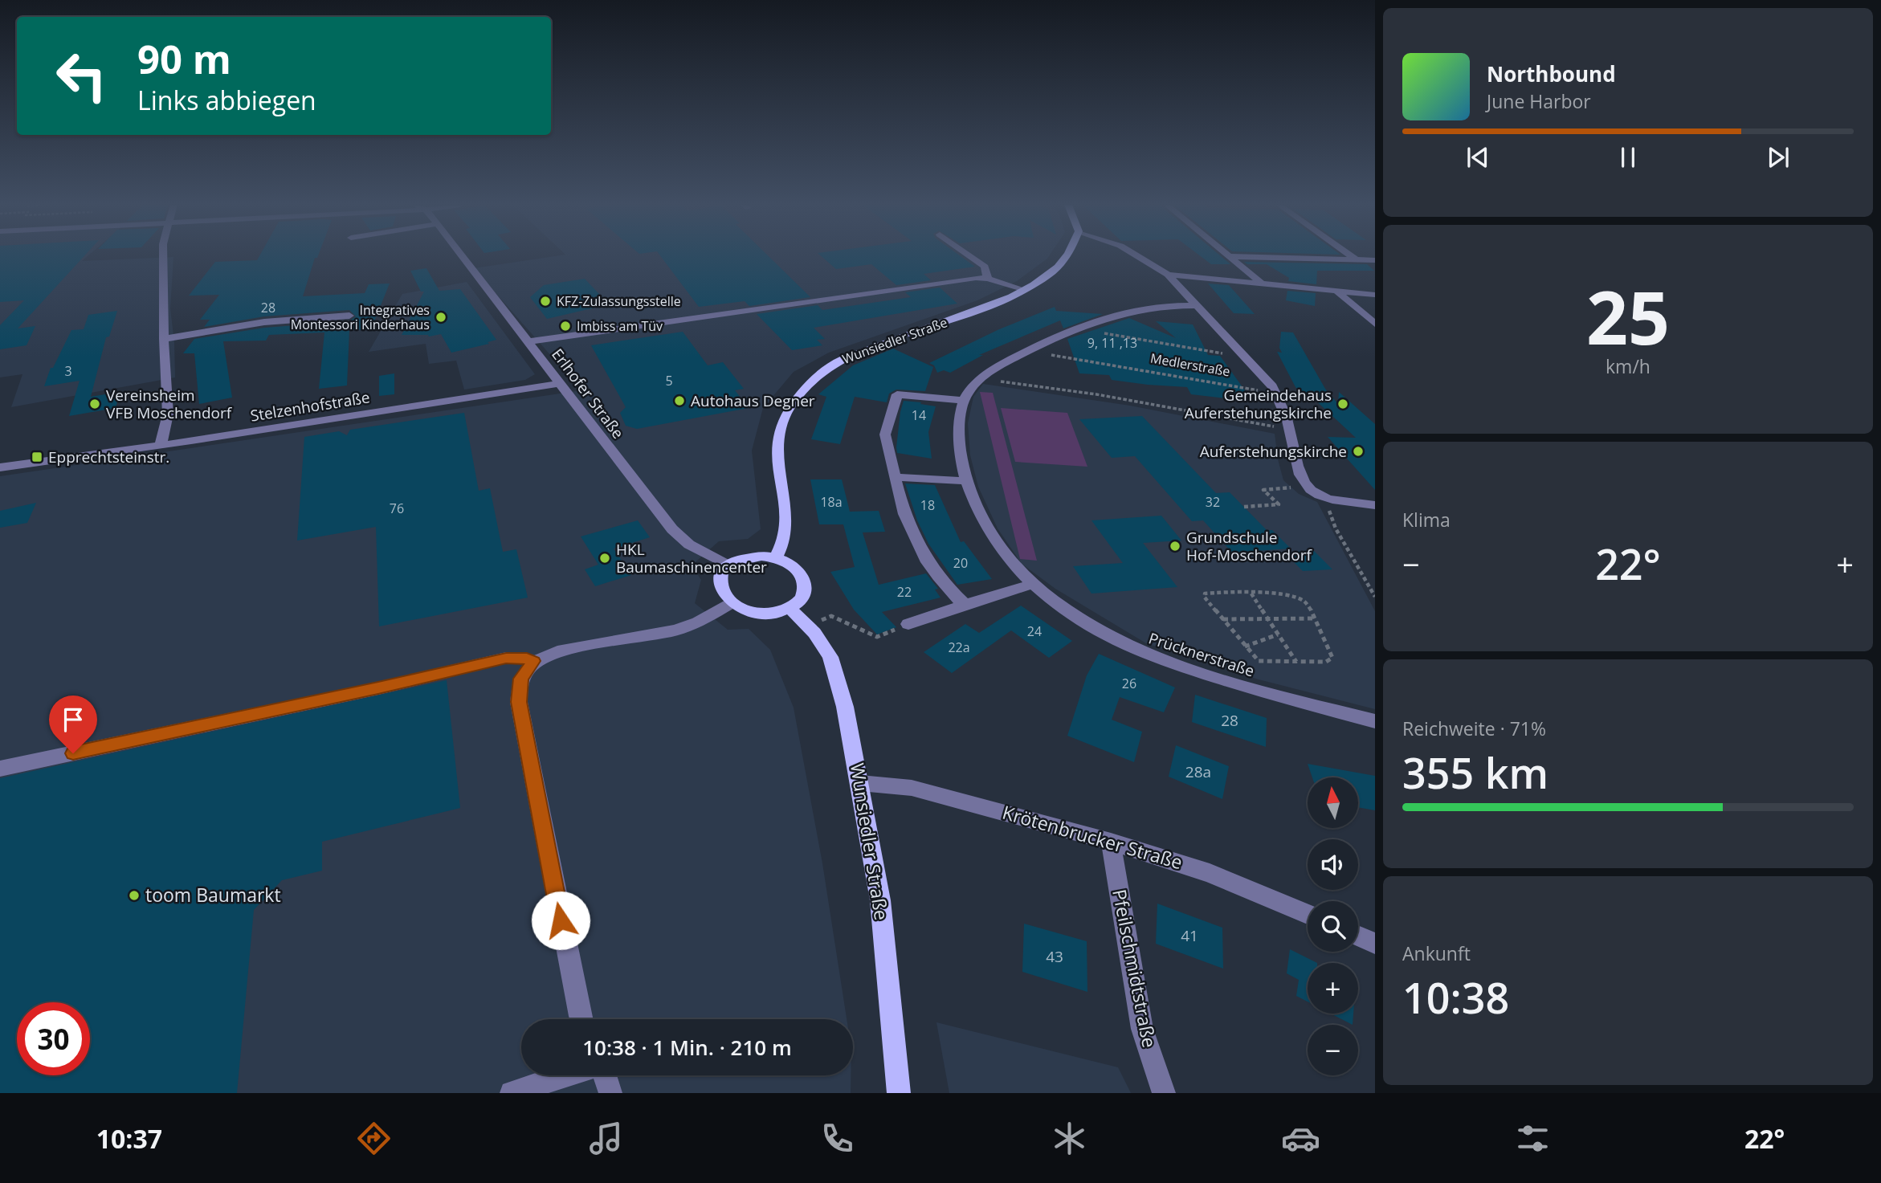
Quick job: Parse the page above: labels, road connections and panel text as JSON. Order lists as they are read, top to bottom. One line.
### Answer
{"streets":{"main road":["Wunsiedler Straße"],"street":["Medlerstraße","Erlhofer Straße","Stelzenhofstraße","Prücknerstraße","Krötenbrucker Straße","Pfeilschmidtstraße"]},"crossings":[["Wunsiedler Straße","Erlhofer Straße"],["Wunsiedler Straße","Krötenbrucker Straße"],["Medlerstraße","Prücknerstraße"],["Erlhofer Straße","Stelzenhofstraße"],["Krötenbrucker Straße","Pfeilschmidtstraße"]],"places":{"other":["KFZ-Zulassungsstelle","Integratives Montessori Kinderhaus","Imbiss am Tüv","Autohaus Degner","Vereinsheim VFB Moschendorf","Gemeindehaus Auferstehungskirche","Auferstehungskirche","Grundschule Hof-Moschendorf","HKL Baumaschinencenter","toom Baumarkt"],"transit":["Epprechtsteinstr."]},"house_numbers":["28","9, 11 ,13","3","5","14","18a","32","18","76","20","22","24","22a","26","28","28a","41","43"],"north":"top","page":{"turn":["90 m","Links abbiegen"],"song":["Northbound","June Harbor"],"tile":[["25","km/h"],"Klima",["Reichweite · 71%","355 km"],["Ankunft","10:38"]],"heat":["−","22°","+"],"map_buttons":["+","−"],"limit":"30","trip":"10:38 · 1 Min. · 210 m","tabs":["10:37","22°"]}}
